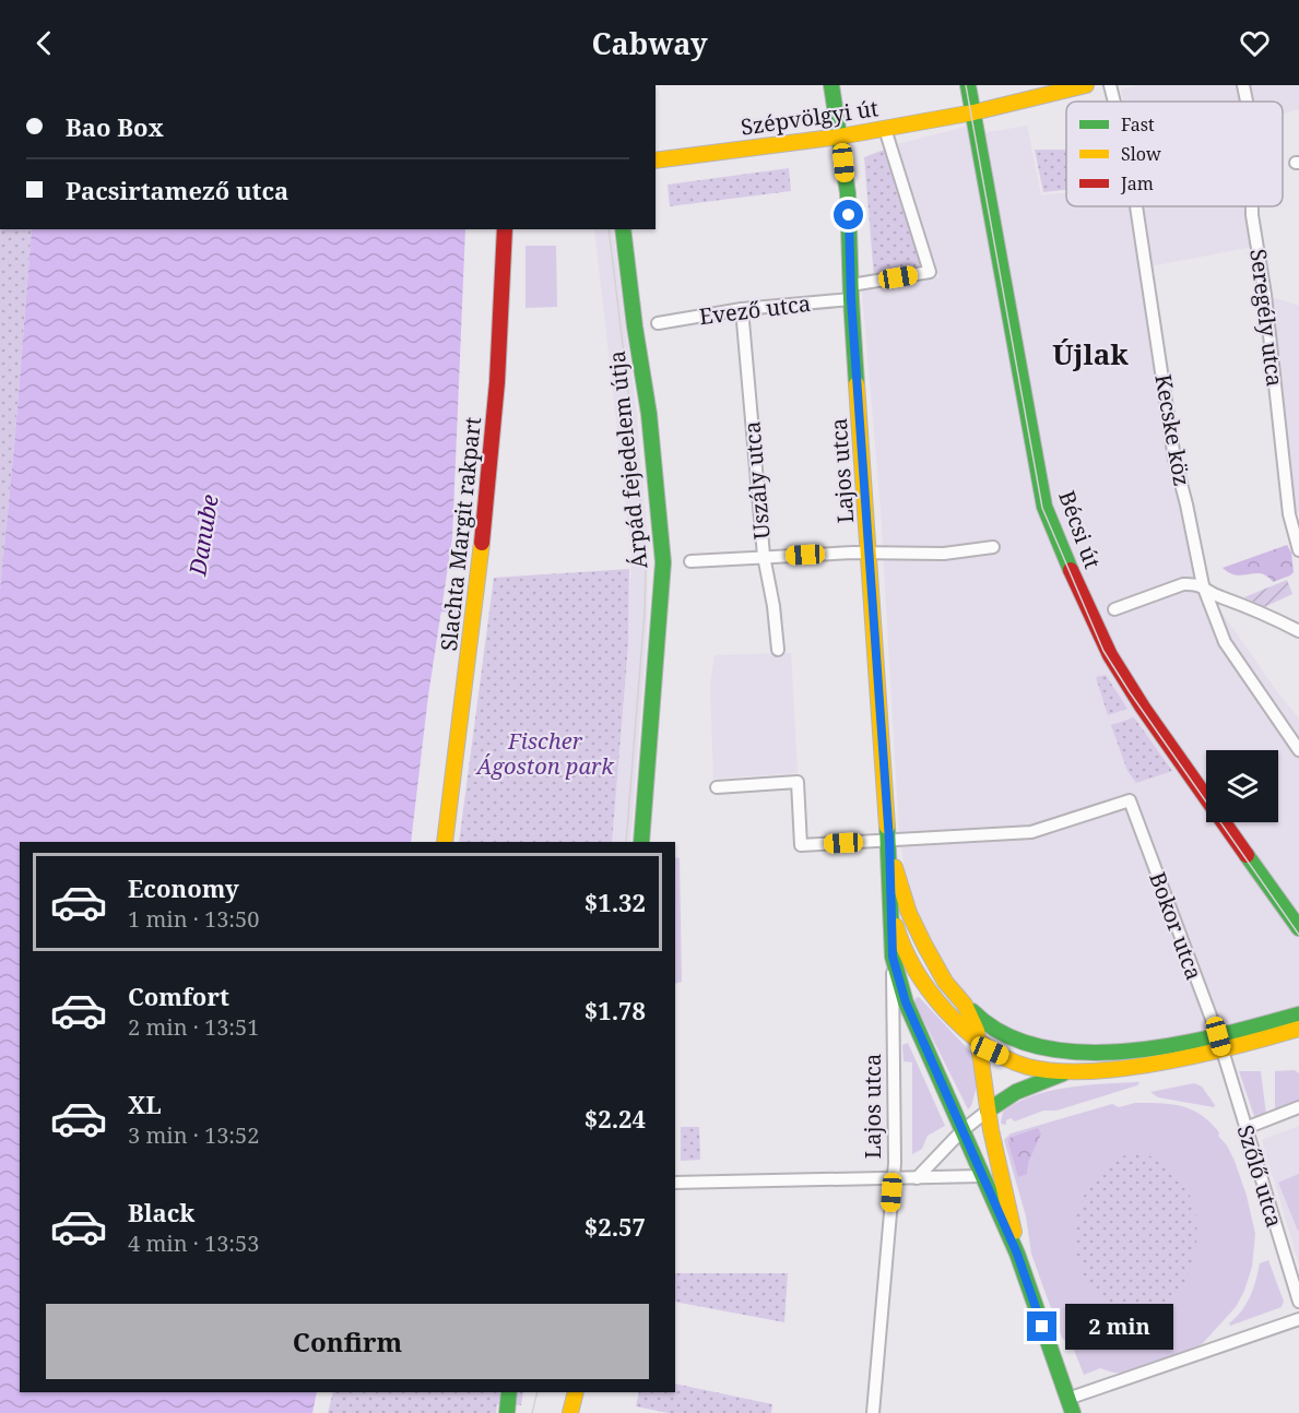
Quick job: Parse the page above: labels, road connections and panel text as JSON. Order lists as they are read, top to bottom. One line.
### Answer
{"streets":{"main road":["Szépvölgyi út","Árpád fejedelem útja","Lajos utca","Bécsi út","Slachta Margit rakpart"],"street":["Evező utca","Seregély utca","Kecske köz","Uszály utca","Bokor utca","Szőlő utca"]},"crossings":[["Szépvölgyi út","Evező utca"],["Szépvölgyi út","Lajos utca"],["Szépvölgyi út","Bécsi út"],["Evező utca","Lajos utca"],["Evező utca","Uszály utca"],["Lajos utca","Bokor utca"],["Bokor utca","Szőlő utca"]],"districts":["Újlak"],"water":["Danube"],"parks":["Fischer Ágoston park"],"legend":["Fast","Slow","Jam"],"page":{"header":"Cabway","banner":["Bao Box","Pacsirtamező utca"],"list":[{"name":"Economy","note":"1 min · 13:50","value":"$1.32"},{"name":"Comfort","note":"2 min · 13:51","value":"$1.78"},{"name":"XL","note":"3 min · 13:52","value":"$2.24"},{"name":"Black","note":"4 min · 13:53","value":"$2.57"}],"buttons":"Confirm","bubble":"2 min"}}
